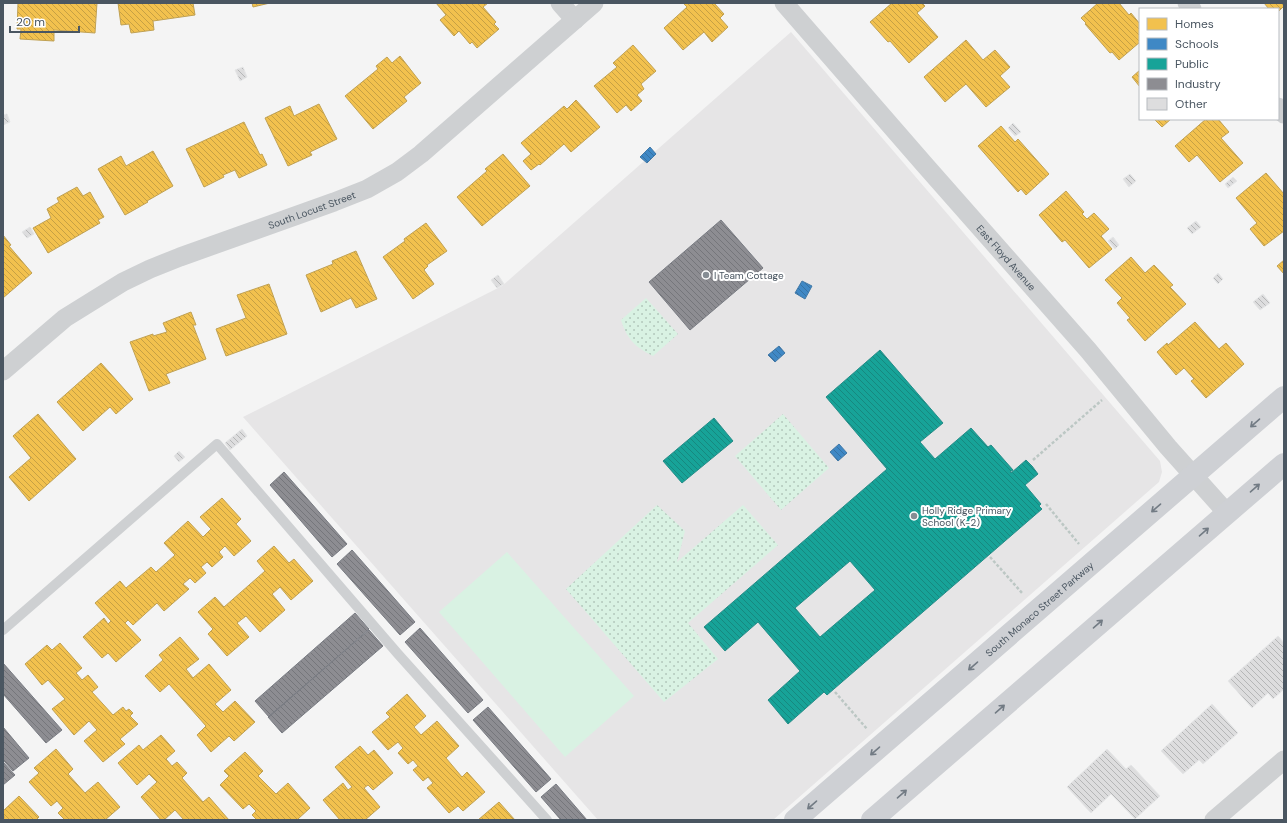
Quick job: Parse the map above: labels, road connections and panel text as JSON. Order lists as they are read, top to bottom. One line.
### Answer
{"streets":{"main road":["South Monaco Street Parkway"],"street":["South Locust Street","East Floyd Avenue"]},"crossings":[["East Floyd Avenue","South Monaco Street Parkway"]],"places":["I Team Cottage","Holly Ridge Primary School (K-2)"],"legend":["Homes","Schools","Public","Industry","Other"],"scale_bar":"20 m"}
